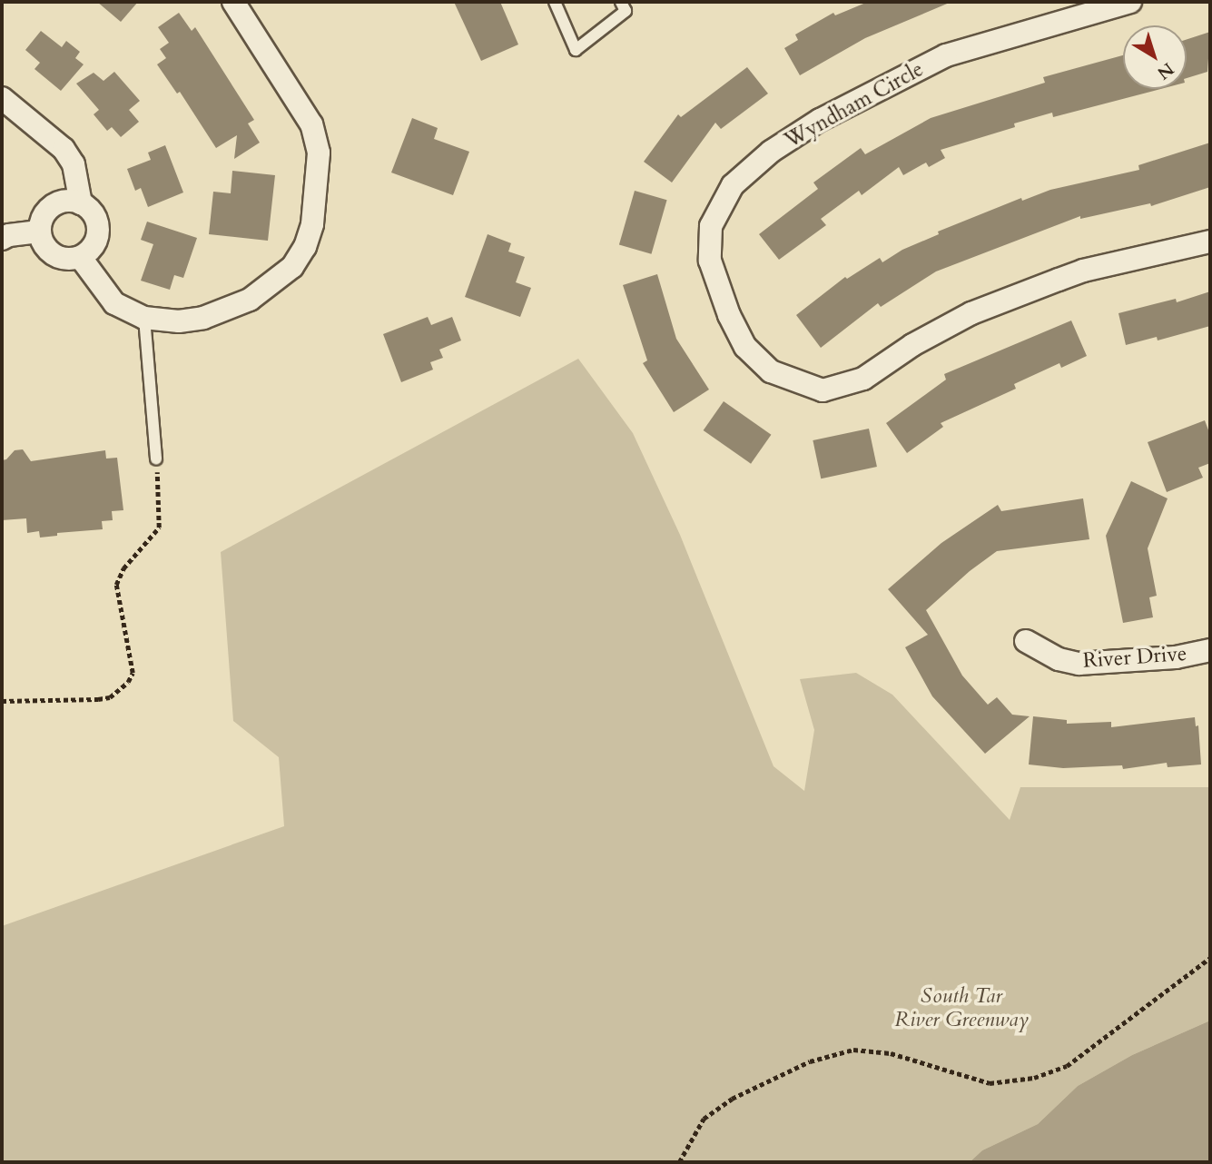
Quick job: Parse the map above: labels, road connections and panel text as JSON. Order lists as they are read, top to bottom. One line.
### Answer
{"streets":{"street":["Wyndham Circle","River Drive"]},"parks":["South Tar River Greenway"],"north":"bottom right"}
